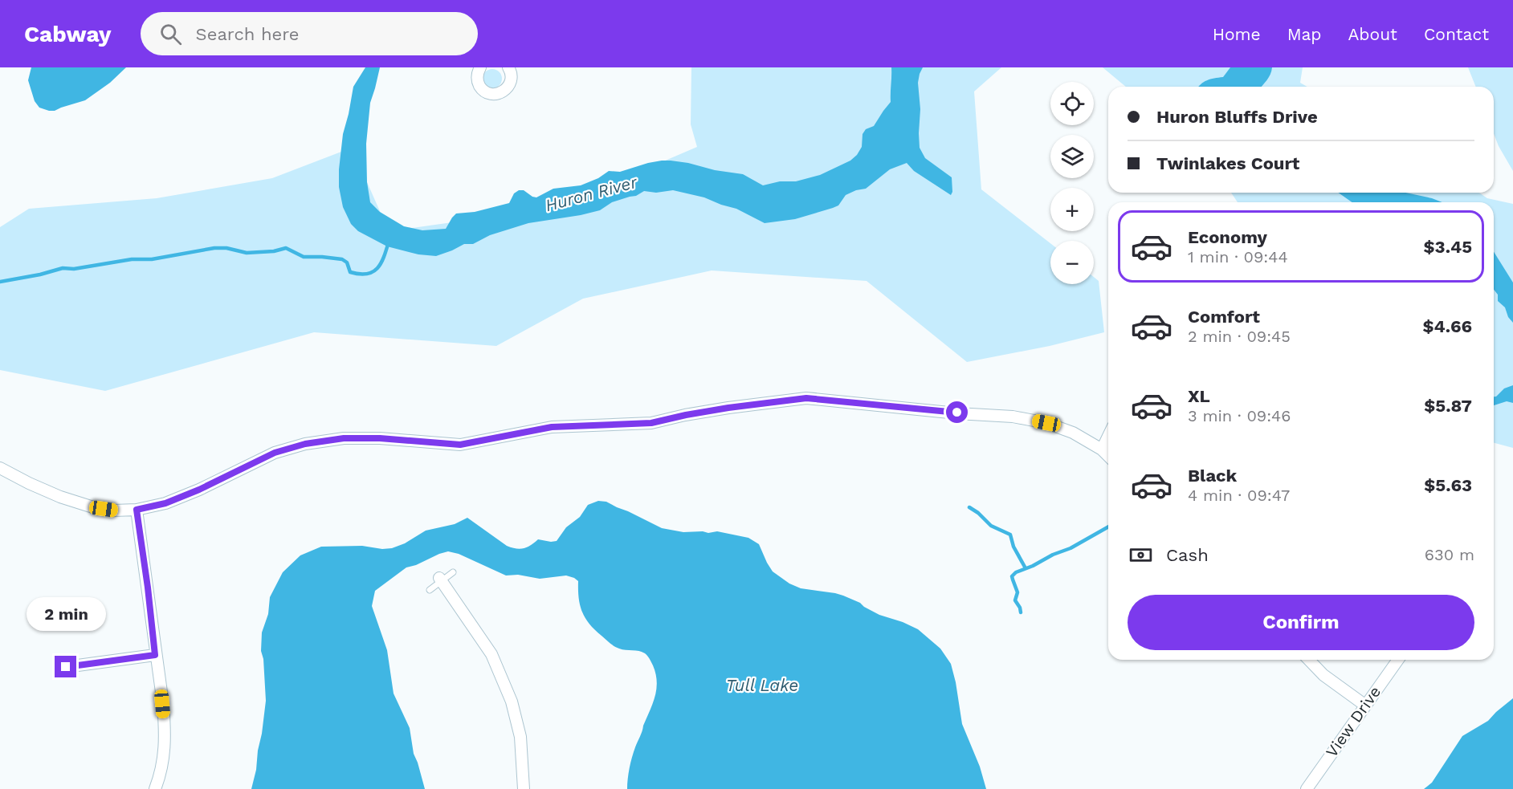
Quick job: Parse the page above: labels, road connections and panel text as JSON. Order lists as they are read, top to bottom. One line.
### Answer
{"streets":{"street":["View Drive"]},"water":["Huron River","Tull Lake"],"page":{"header":"Cabway","search":"Search here","nav":["Home","Map","About","Contact"],"map_buttons":["+","−"],"banner":["Huron Bluffs Drive","Twinlakes Court"],"list":[{"name":"Economy","note":"1 min · 09:44","value":"$3.45"},{"name":"Comfort","note":"2 min · 09:45","value":"$4.66"},{"name":"XL","note":"3 min · 09:46","value":"$5.87"},{"name":"Black","note":"4 min · 09:47","value":"$5.63"}],"pay":["Cash","630 m"],"buttons":"Confirm","bubble":"2 min"}}
